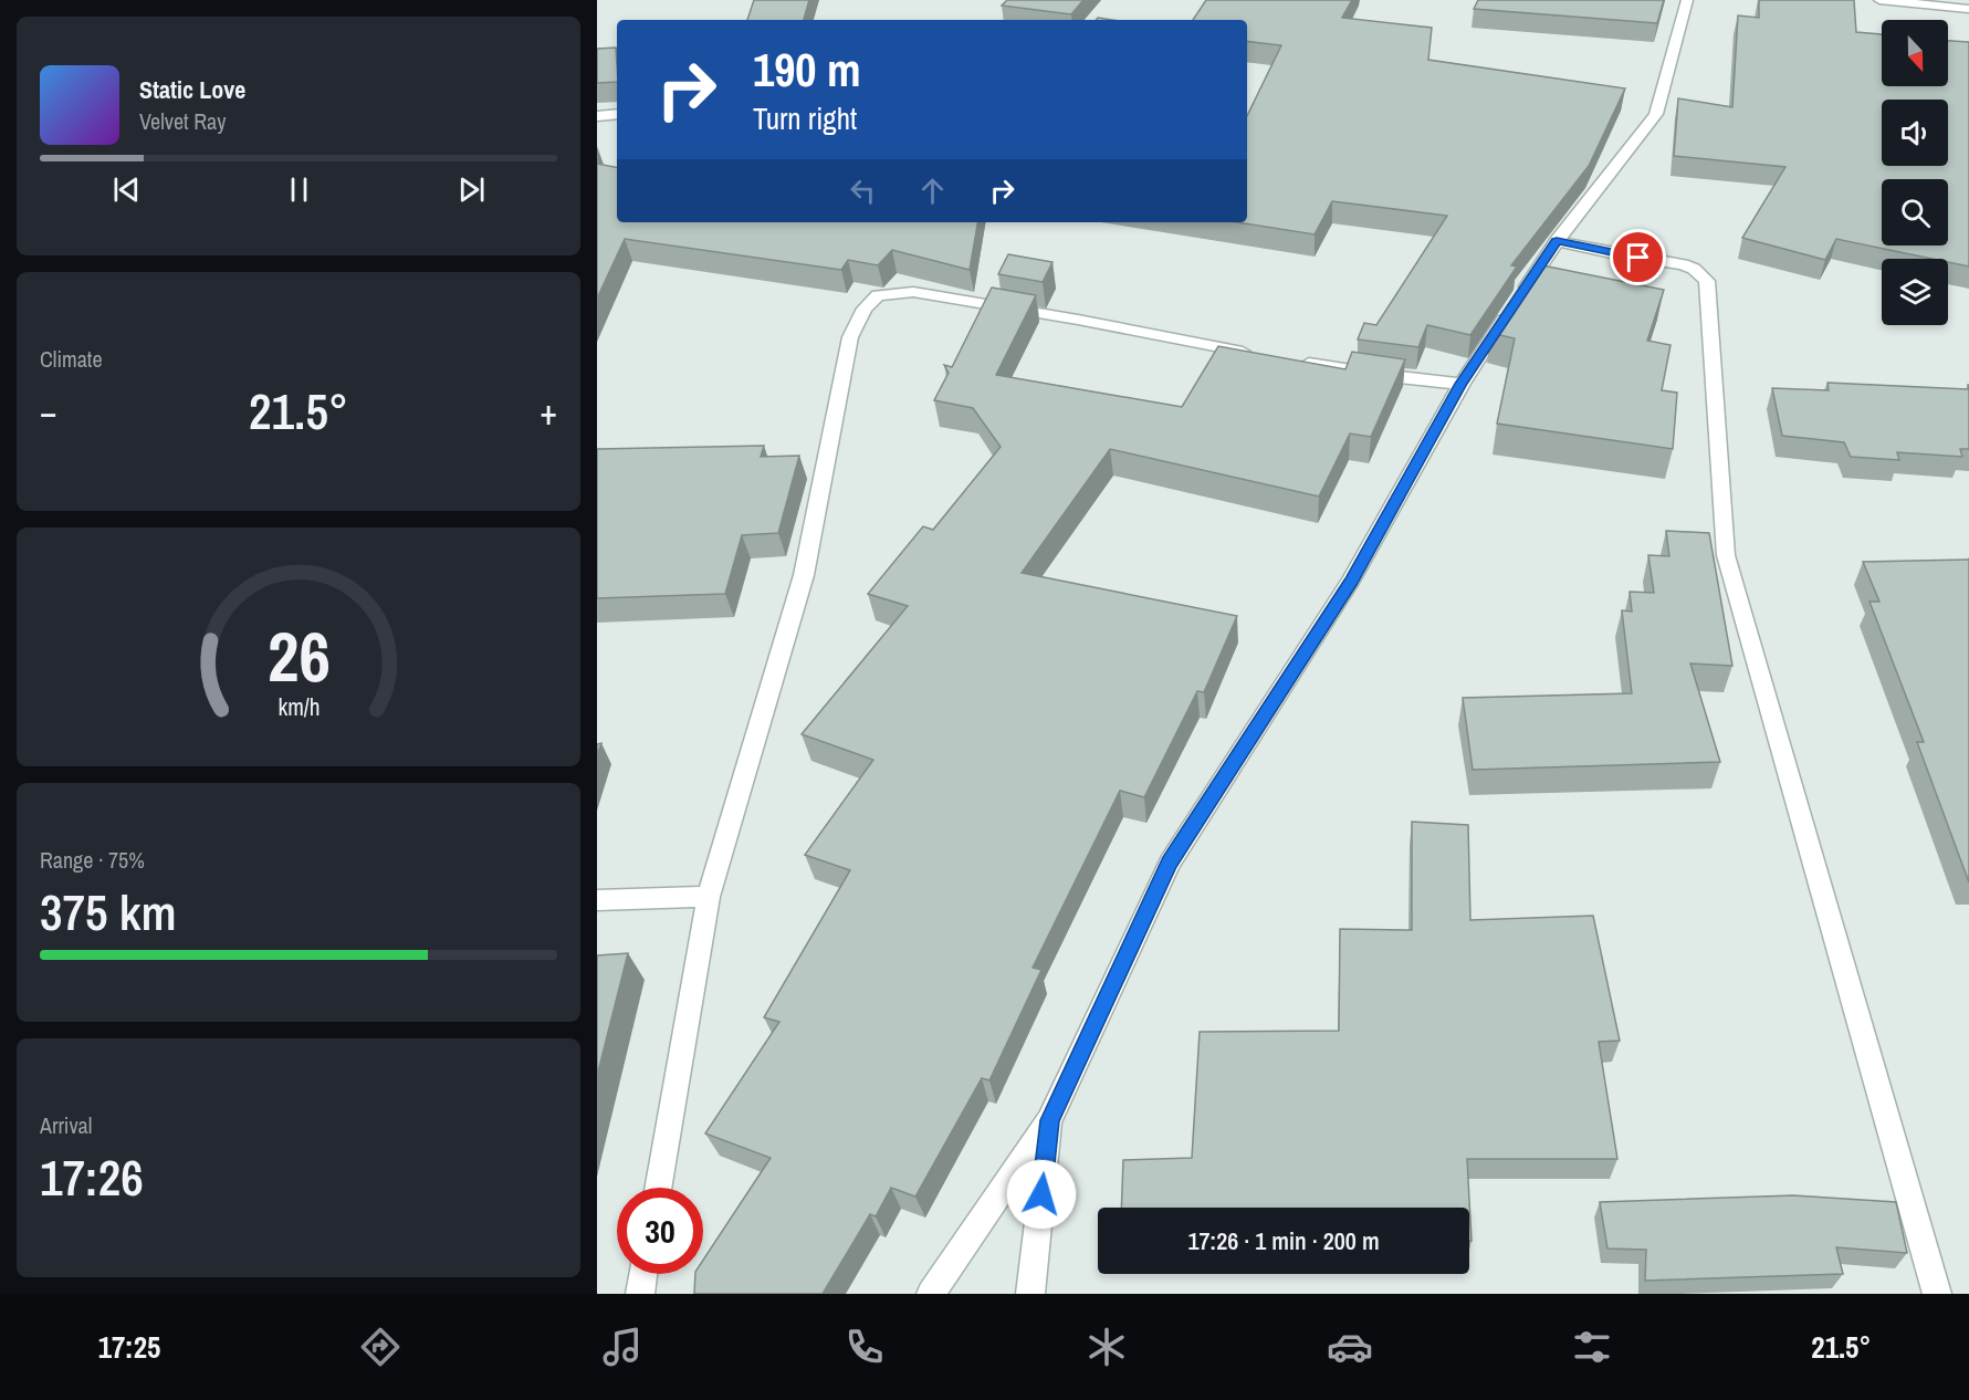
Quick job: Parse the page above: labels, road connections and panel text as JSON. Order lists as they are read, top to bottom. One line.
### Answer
{"north":"bottom","page":{"turn":["190 m","Turn right"],"song":["Static Love","Velvet Ray"],"tile":["Climate",["Range · 75%","375 km"],["Arrival","17:26"]],"heat":["−","21.5°","+"],"limit":"30","trip":"17:26 · 1 min · 200 m","tabs":["17:25","21.5°"],"gauge":["26","km/h"]}}
